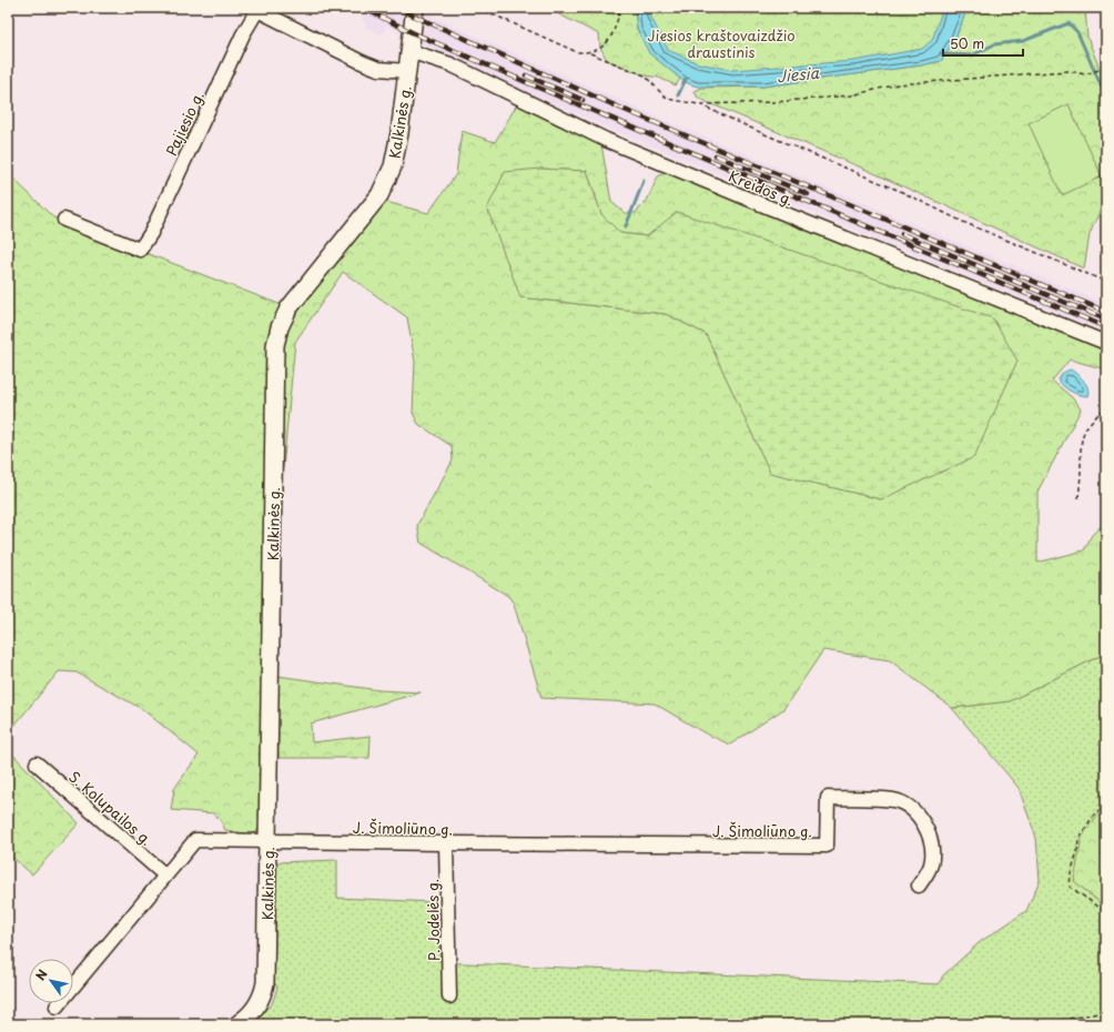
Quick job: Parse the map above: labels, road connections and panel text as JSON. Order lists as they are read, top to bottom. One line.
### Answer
{"streets":{"main road":["Kalkinės g."],"street":["Pajiesio g.","Kreidos g.","S. Kolupailos g.","J. Šimoliūno g.","P. Jodelės g."]},"crossings":[["Kalkinės g.","Kreidos g."],["Kalkinės g.","J. Šimoliūno g."],["S. Kolupailos g.","J. Šimoliūno g."],["J. Šimoliūno g.","P. Jodelės g."]],"water":["Jiesia"],"parks":["Jiesios kraštovaizdžio draustinis"],"scale_bar":"50 m","north":"top left"}
